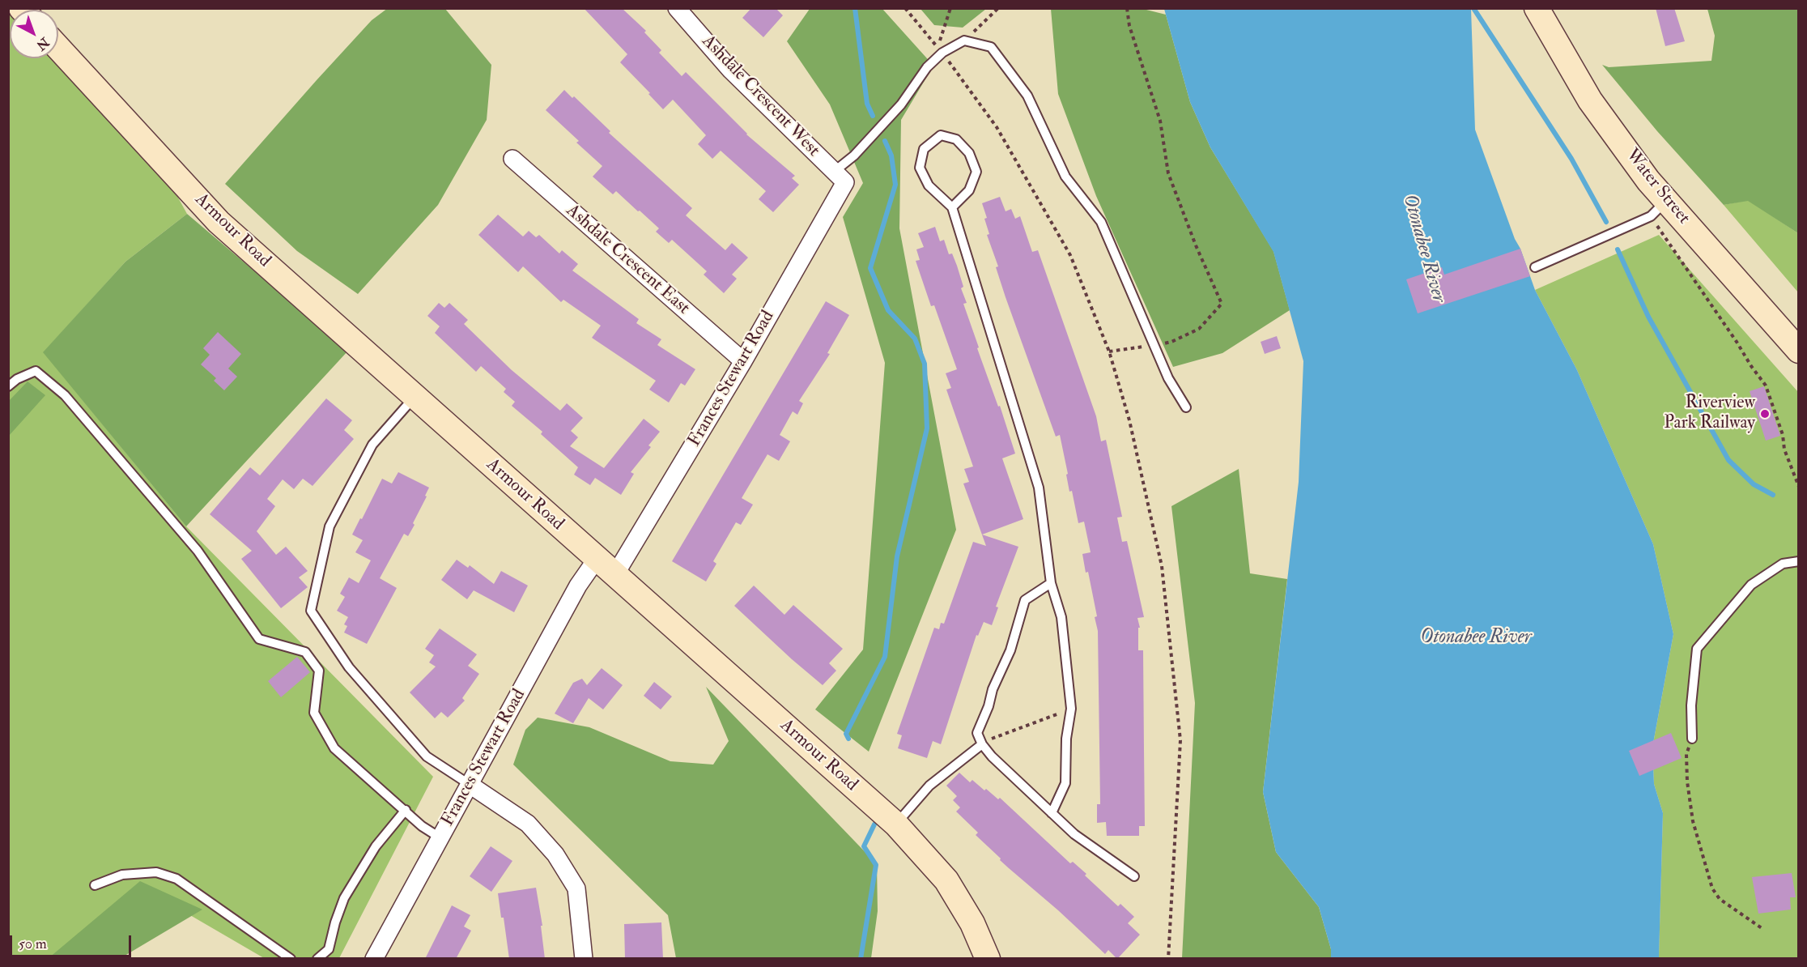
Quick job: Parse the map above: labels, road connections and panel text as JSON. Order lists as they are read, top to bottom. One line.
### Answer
{"streets":{"main road":["Water Street","Armour Road"],"street":["Ashdale Crescent West","Ashdale Crescent East","Frances Stewart Road"]},"crossings":[["Ashdale Crescent West","Frances Stewart Road"],["Armour Road","Frances Stewart Road"],["Ashdale Crescent East","Frances Stewart Road"]],"water":["Otonabee River"],"places":["Riverview Park Railway"],"scale_bar":"50 m","north":"bottom right"}
